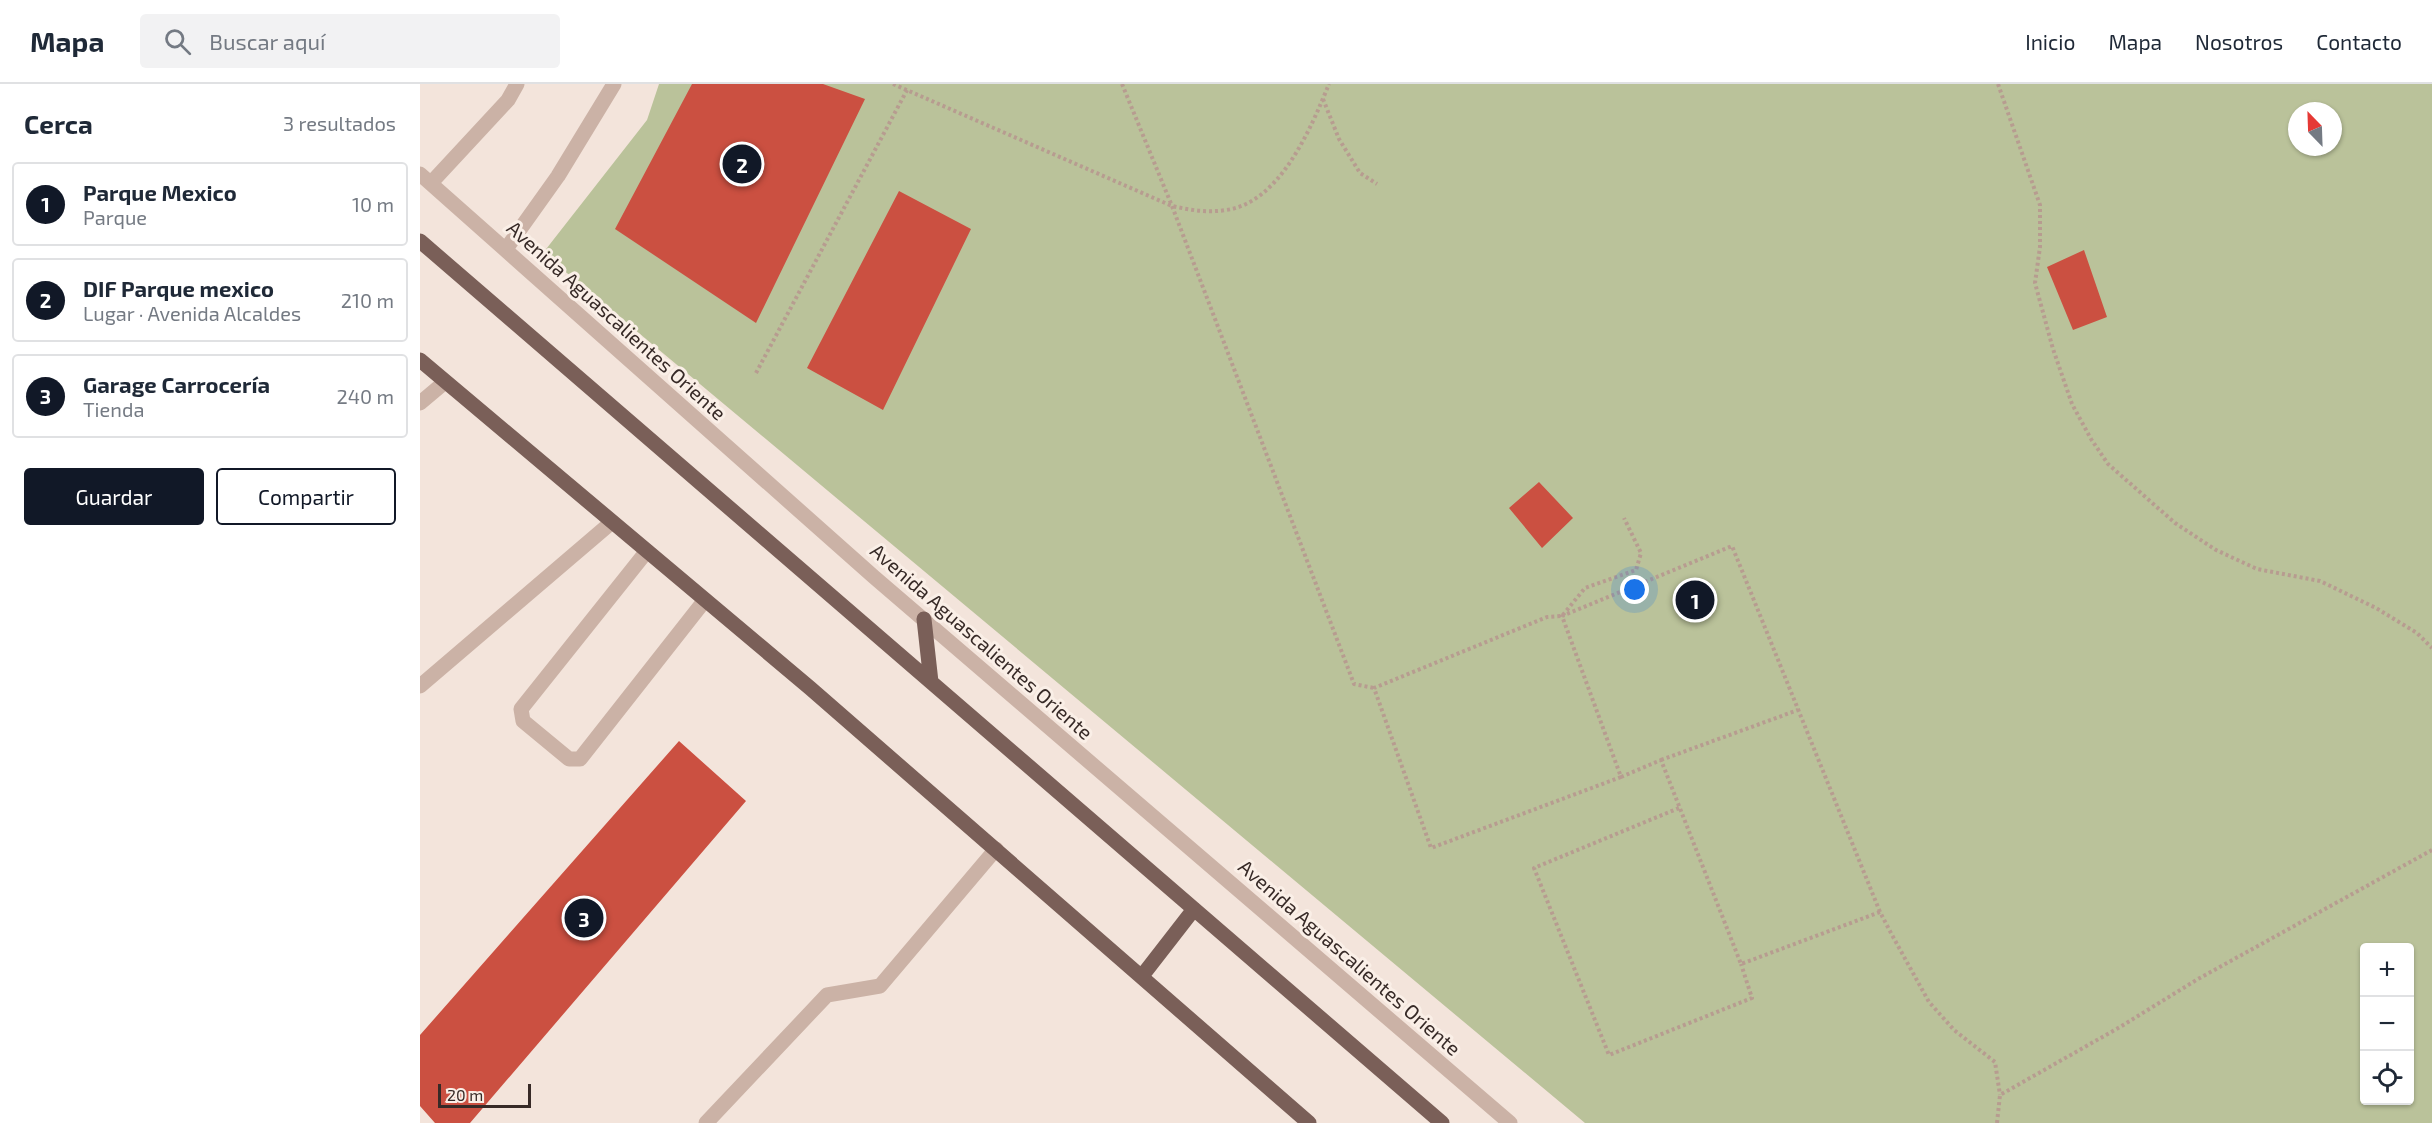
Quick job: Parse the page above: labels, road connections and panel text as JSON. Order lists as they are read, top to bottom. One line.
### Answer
{"streets":{"street":["Avenida Aguascalientes Oriente"]},"scale_bar":"20 m","north":"top left","page":{"header":"Mapa","search":"Buscar aquí","nav":["Inicio","Mapa","Nosotros","Contacto"],"heading":["Cerca","3 resultados"],"pins":["2","1","3"],"list":[{"mark":"1","name":"Parque Mexico","note":"Parque","value":"10 m"},{"mark":"2","name":"DIF Parque mexico","note":"Lugar · Avenida Alcaldes","value":"210 m"},{"mark":"3","name":"Garage Carrocería","note":"Tienda","value":"240 m"}],"buttons":["Guardar","Compartir"],"map_buttons":["+","−"],"scale":"20 m"}}
